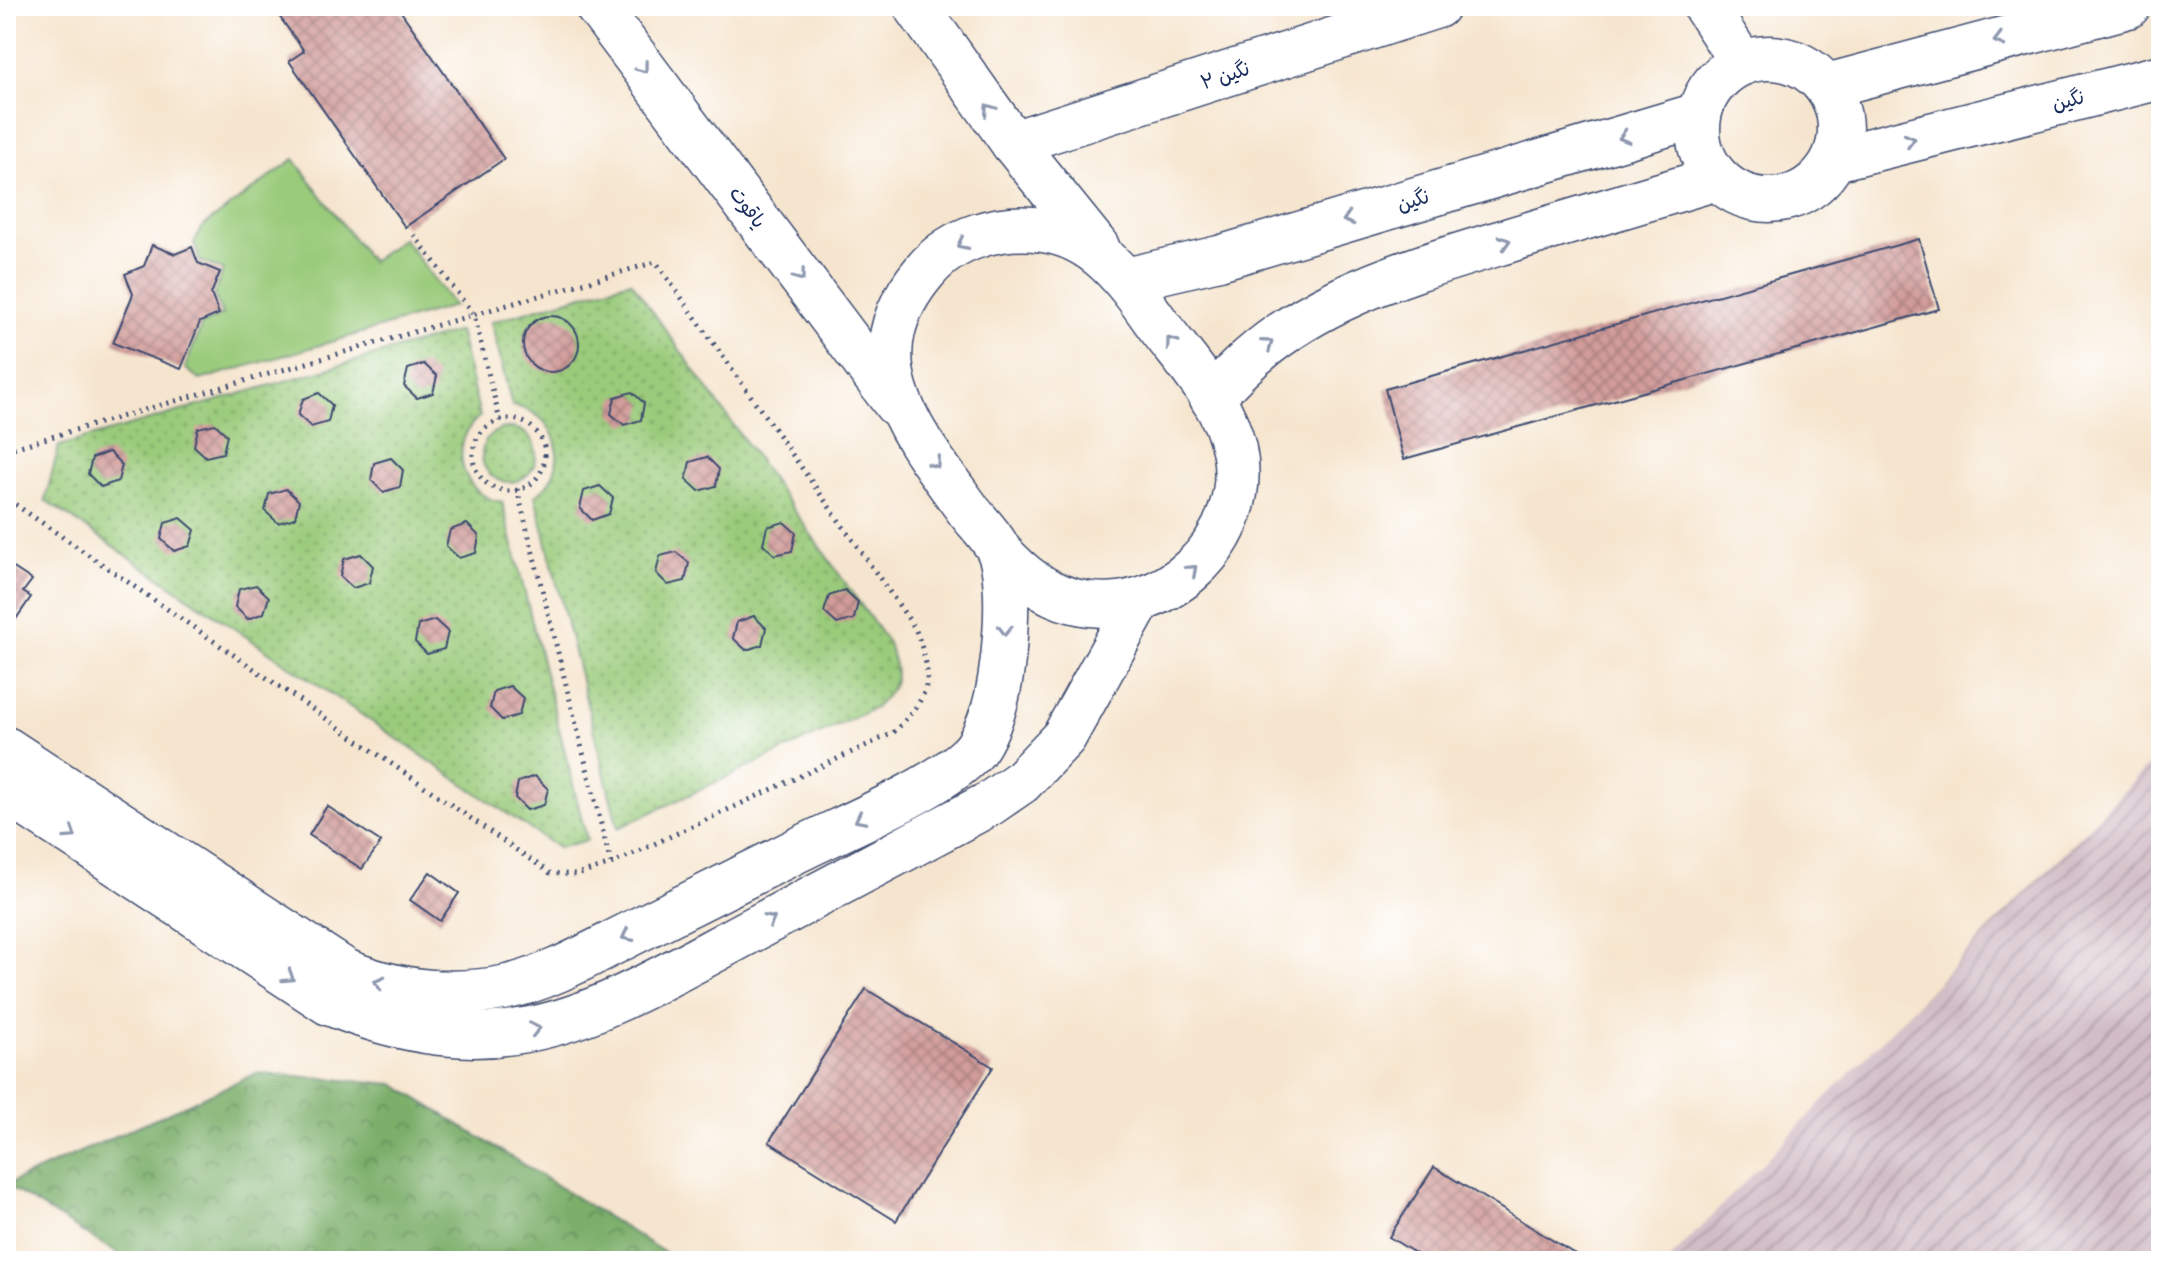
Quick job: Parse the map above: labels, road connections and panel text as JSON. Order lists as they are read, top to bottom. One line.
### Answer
{"streets":{"street":["نگین ۲","نگین","یاقوت"]}}
